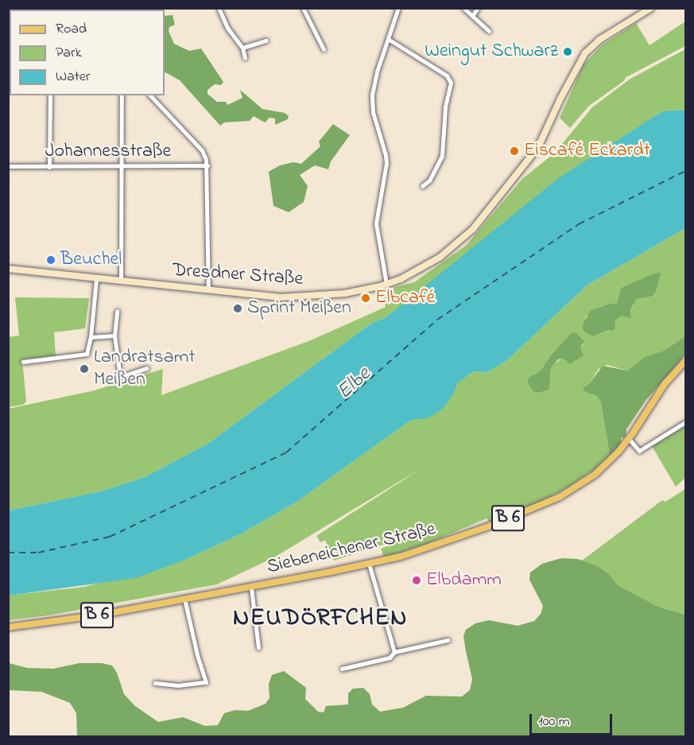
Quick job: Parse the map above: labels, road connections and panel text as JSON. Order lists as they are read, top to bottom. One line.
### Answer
{"streets":{"main road":["Dresdner Straße","B 6","Siebeneichener Straße"],"street":["Johannesstraße"]},"districts":["NEUDÖRFCHEN"],"water":["Elbe"],"places":["Weingut Schwarz","Eiscafé Eckardt","Beuchel","Elbcafé","Sprint Meißen","Landratsamt Meißen","Elbdamm"],"legend":["Road","Park","Water"],"scale_bar":"100 m"}
